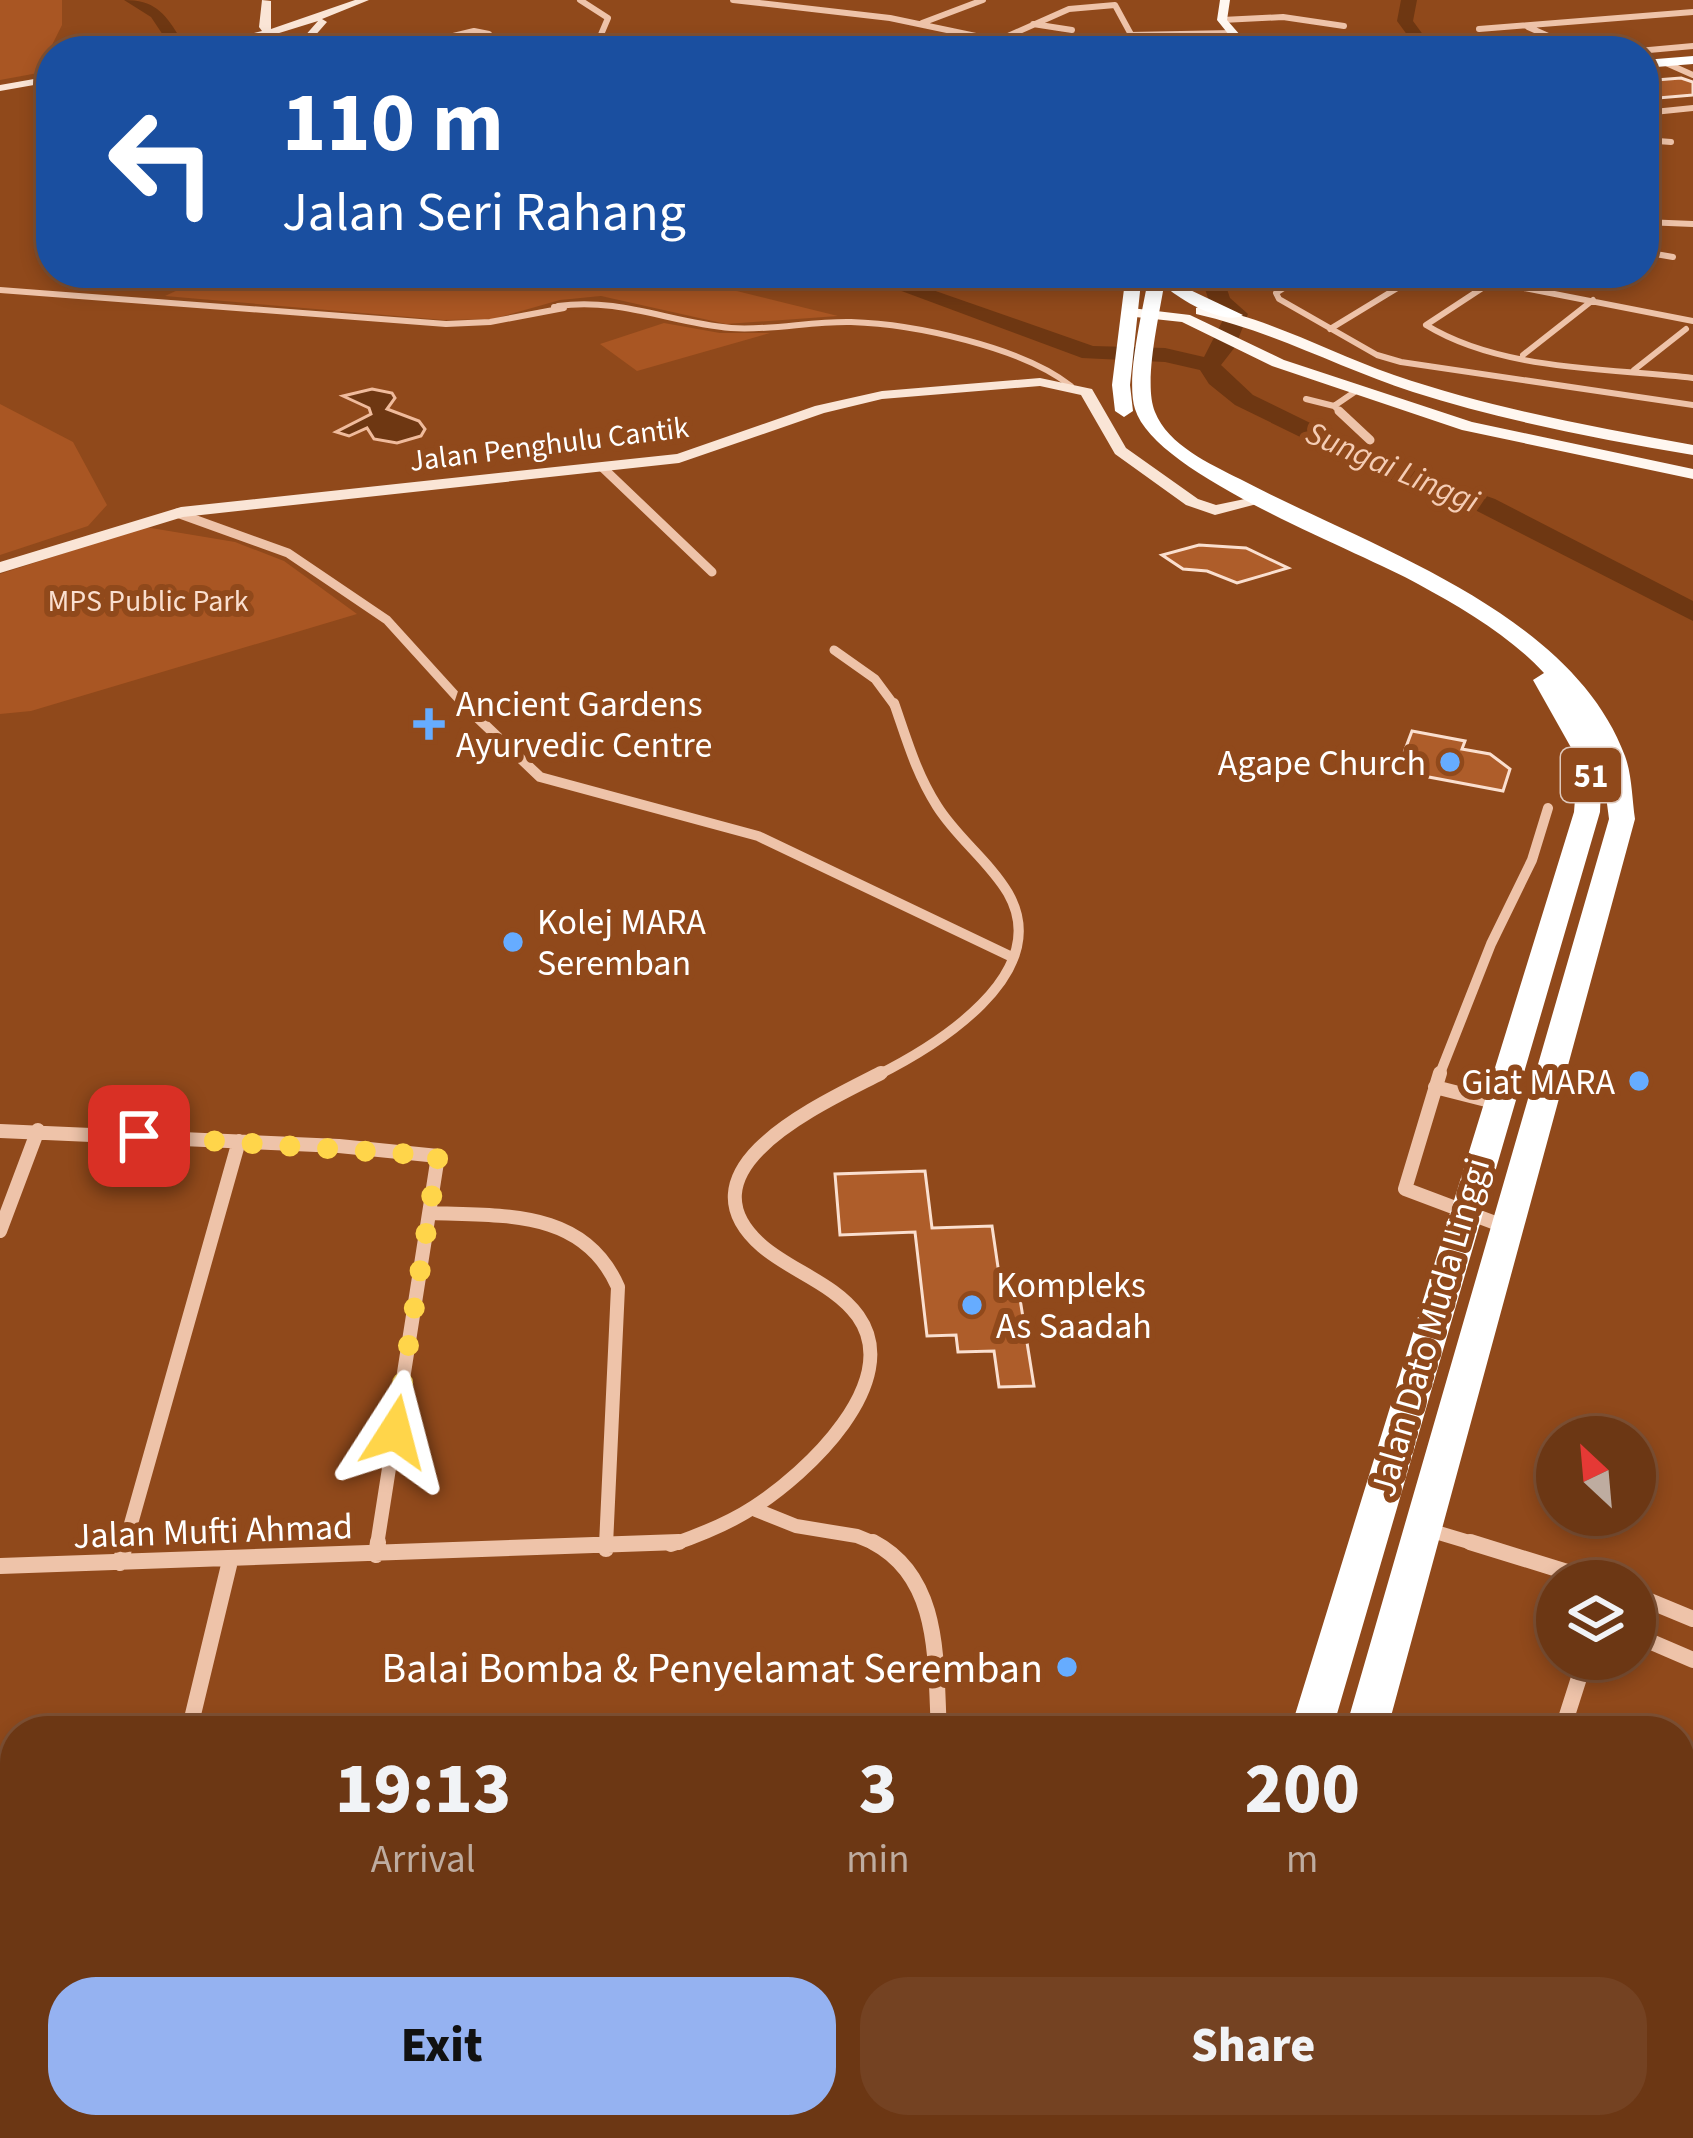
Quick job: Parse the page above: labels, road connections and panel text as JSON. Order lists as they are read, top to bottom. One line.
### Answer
{"streets":{"highway":["51","Jalan Dato Muda Linggi"],"street":["Jalan Penghulu Cantik","Jalan Mufti Ahmad"]},"water":["Sungai Linggi"],"parks":["MPS Public Park"],"places":{"health":["Ancient Gardens Ayurvedic Centre"],"other":["Agape Church","Kolej MARA Seremban","Giat MARA","Kompleks As Saadah","Balai Bomba & Penyelamat Seremban"]},"north":"top left","page":{"turn":["110 m","Jalan Seri Rahang"],"eta":["19:13","Arrival","3","min","200","m"],"buttons":["Exit","Share"]}}
